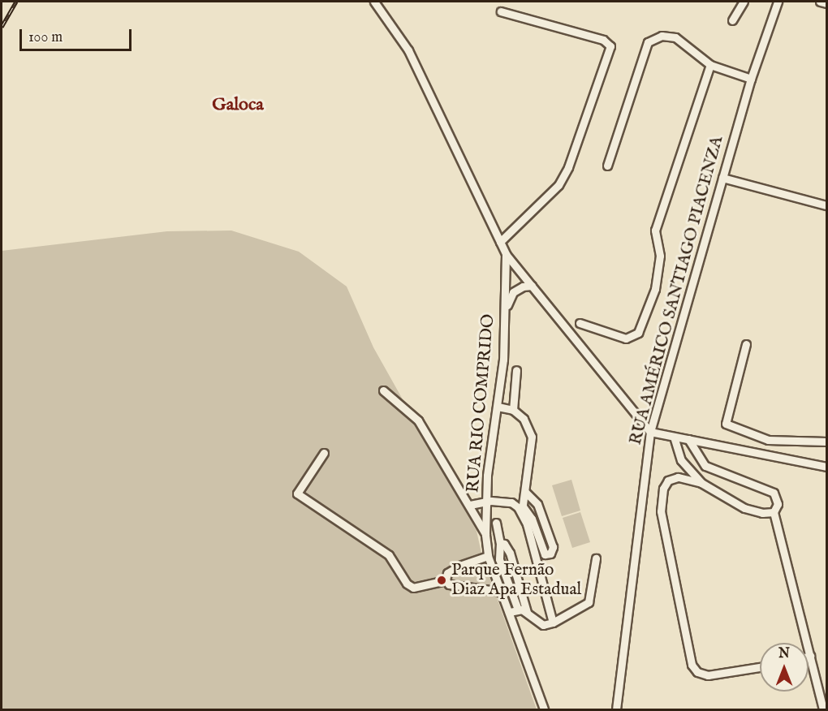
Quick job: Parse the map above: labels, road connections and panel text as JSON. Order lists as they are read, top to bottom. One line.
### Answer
{"streets":{"street":["RUA AMÉRICO SANTIAGO PIACENZA","RUA RIO COMPRIDO"]},"districts":["Galoca"],"places":["Parque Fernão Diaz Apa Estadual"],"scale_bar":"100 m","north":"top"}
